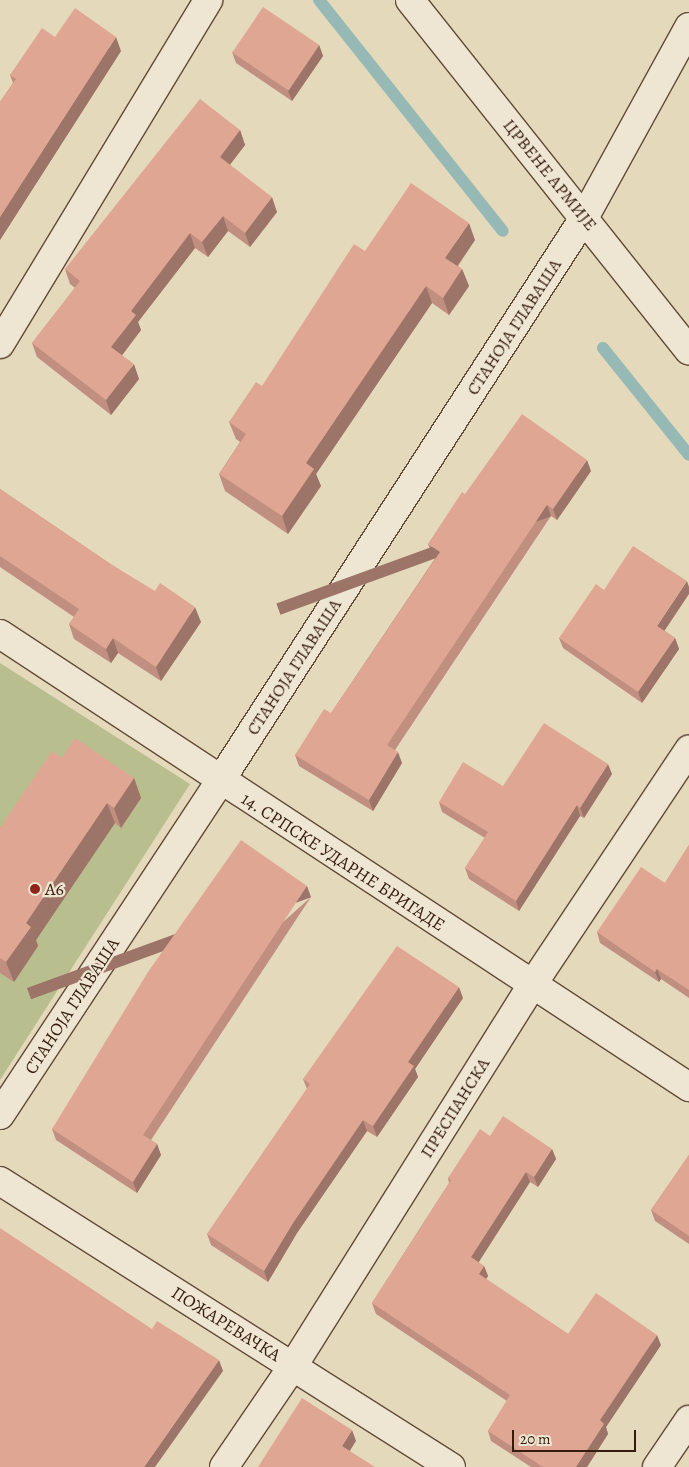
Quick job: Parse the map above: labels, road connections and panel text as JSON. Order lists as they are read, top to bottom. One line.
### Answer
{"streets":{"street":["ЦРВЕНЕ АРМИЈЕ","СТАНОЈА ГЛАВАША","14. СРПСКЕ УДАРНЕ БРИГАДЕ","ПРЕСПАНСКА","ПОЖАРЕВАЧКА"]},"crossings":[["ЦРВЕНЕ АРМИЈЕ","СТАНОЈА ГЛАВАША"],["СТАНОЈА ГЛАВАША","14. СРПСКЕ УДАРНЕ БРИГАДЕ"],["14. СРПСКЕ УДАРНЕ БРИГАДЕ","ПРЕСПАНСКА"],["ПРЕСПАНСКА","ПОЖАРЕВАЧКА"]],"places":["A6"],"scale_bar":"20 m"}
